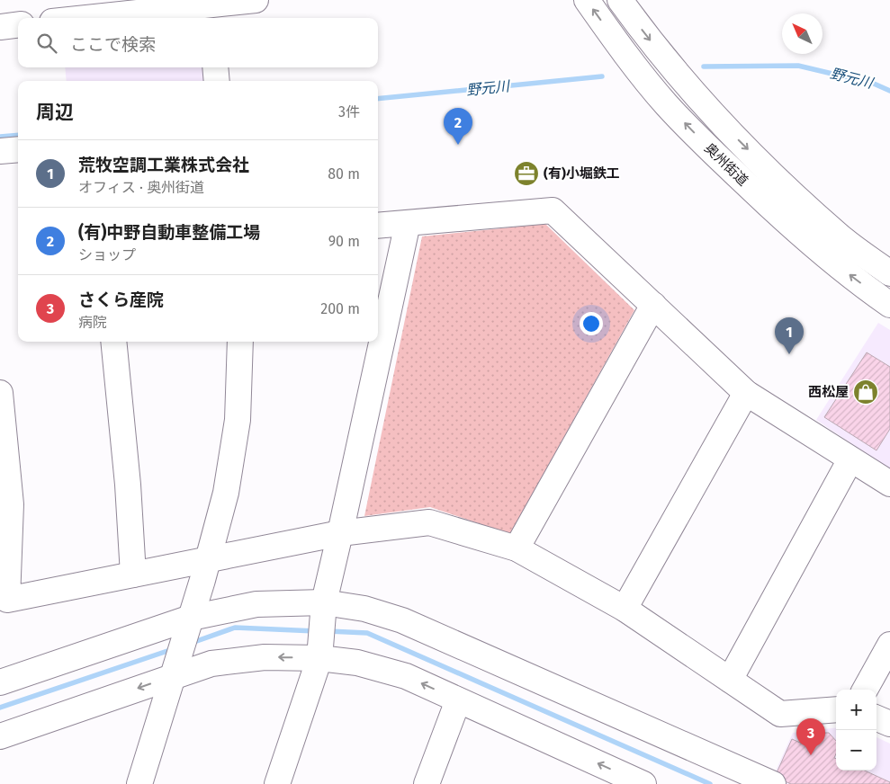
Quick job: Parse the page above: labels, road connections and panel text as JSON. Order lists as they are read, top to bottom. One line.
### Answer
{"streets":{"main road":["奥州街道"]},"water":["野元川"],"places":{"office":["(有)小堀鉄工"],"shop":["西松屋"]},"north":"top left","page":{"search":"ここで検索","heading":["周辺","3件"],"pins":["2","1","3"],"list":[{"mark":"1","name":"荒牧空調工業株式会社","note":"オフィス · 奥州街道","value":"80 m"},{"mark":"2","name":"(有)中野自動車整備工場","note":"ショップ","value":"90 m"},{"mark":"3","name":"さくら産院","note":"病院","value":"200 m"}],"map_buttons":["+","−"]}}
